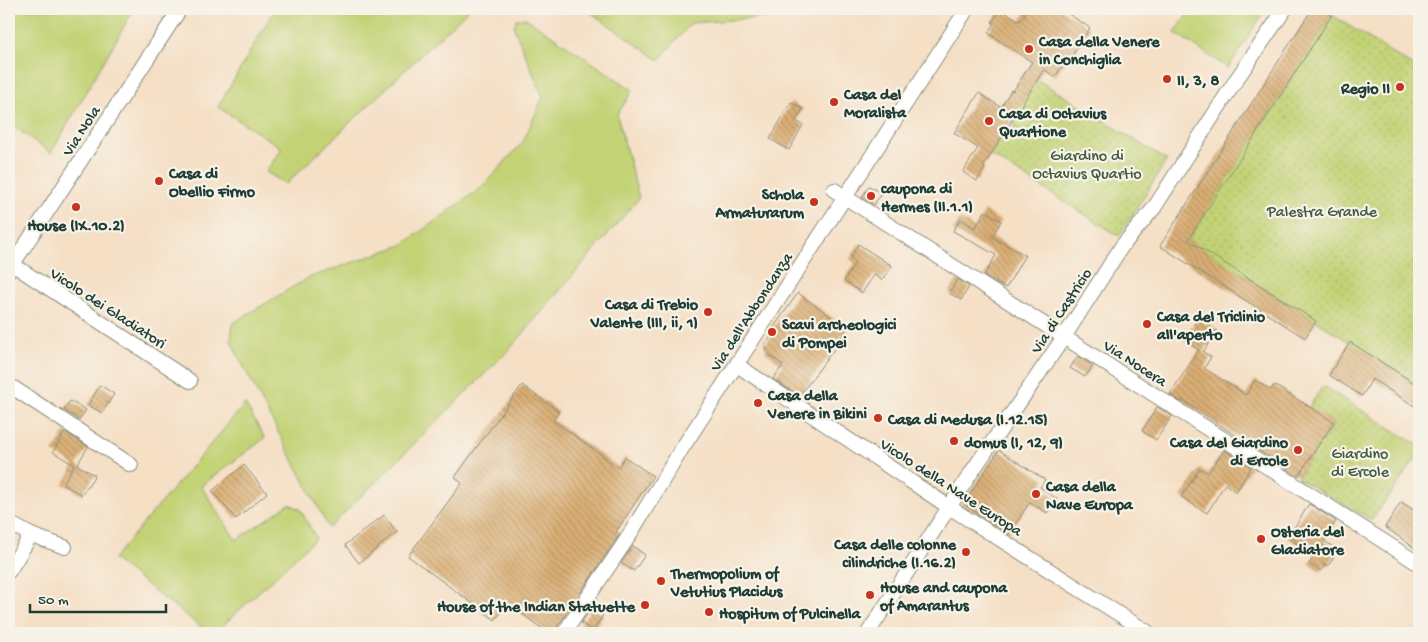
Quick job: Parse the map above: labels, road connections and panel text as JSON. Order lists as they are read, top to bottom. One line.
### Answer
{"streets":{"street":["Via Nola","Vicolo dei Gladiatori","Via di Castricio","Via dell'Abbondanza","Via Nocera","Vicolo della Nave Europa"]},"crossings":[["Via Nola","Vicolo dei Gladiatori"],["Via di Castricio","Via Nocera"],["Via di Castricio","Vicolo della Nave Europa"],["Via dell'Abbondanza","Via Nocera"],["Via dell'Abbondanza","Vicolo della Nave Europa"]],"parks":["Giardino di Octavius Quartio","Palestra Grande","Giardino di Ercole"],"places":["Casa della Venere in Conchiglia","II, 3, 8","Regio II","Casa del Moralista","Casa di Octavius Quartione","Casa di Obellio Firmo","caupona di Hermes (II.1.1)","Schola Armaturarum","House (IX.10.2)","Casa di Trebio Valente (III, ii, 1)","Casa del Triclinio all'aperto","Scavi archeologici di Pompei","Casa della Venere in Bikini","Casa di Medusa (I.12.15)","domus (I, 12, 9)","Casa del Giardino di Ercole","Casa della Nave Europa","Osteria del Gladiatore","Casa delle colonne cilindriche (I.16.2)","Thermopolium of Vetutius Placidus","House and caupona of Amarantus","House of the Indian Statuette","Hospitum of Pulcinella"],"scale_bar":"50 m"}
